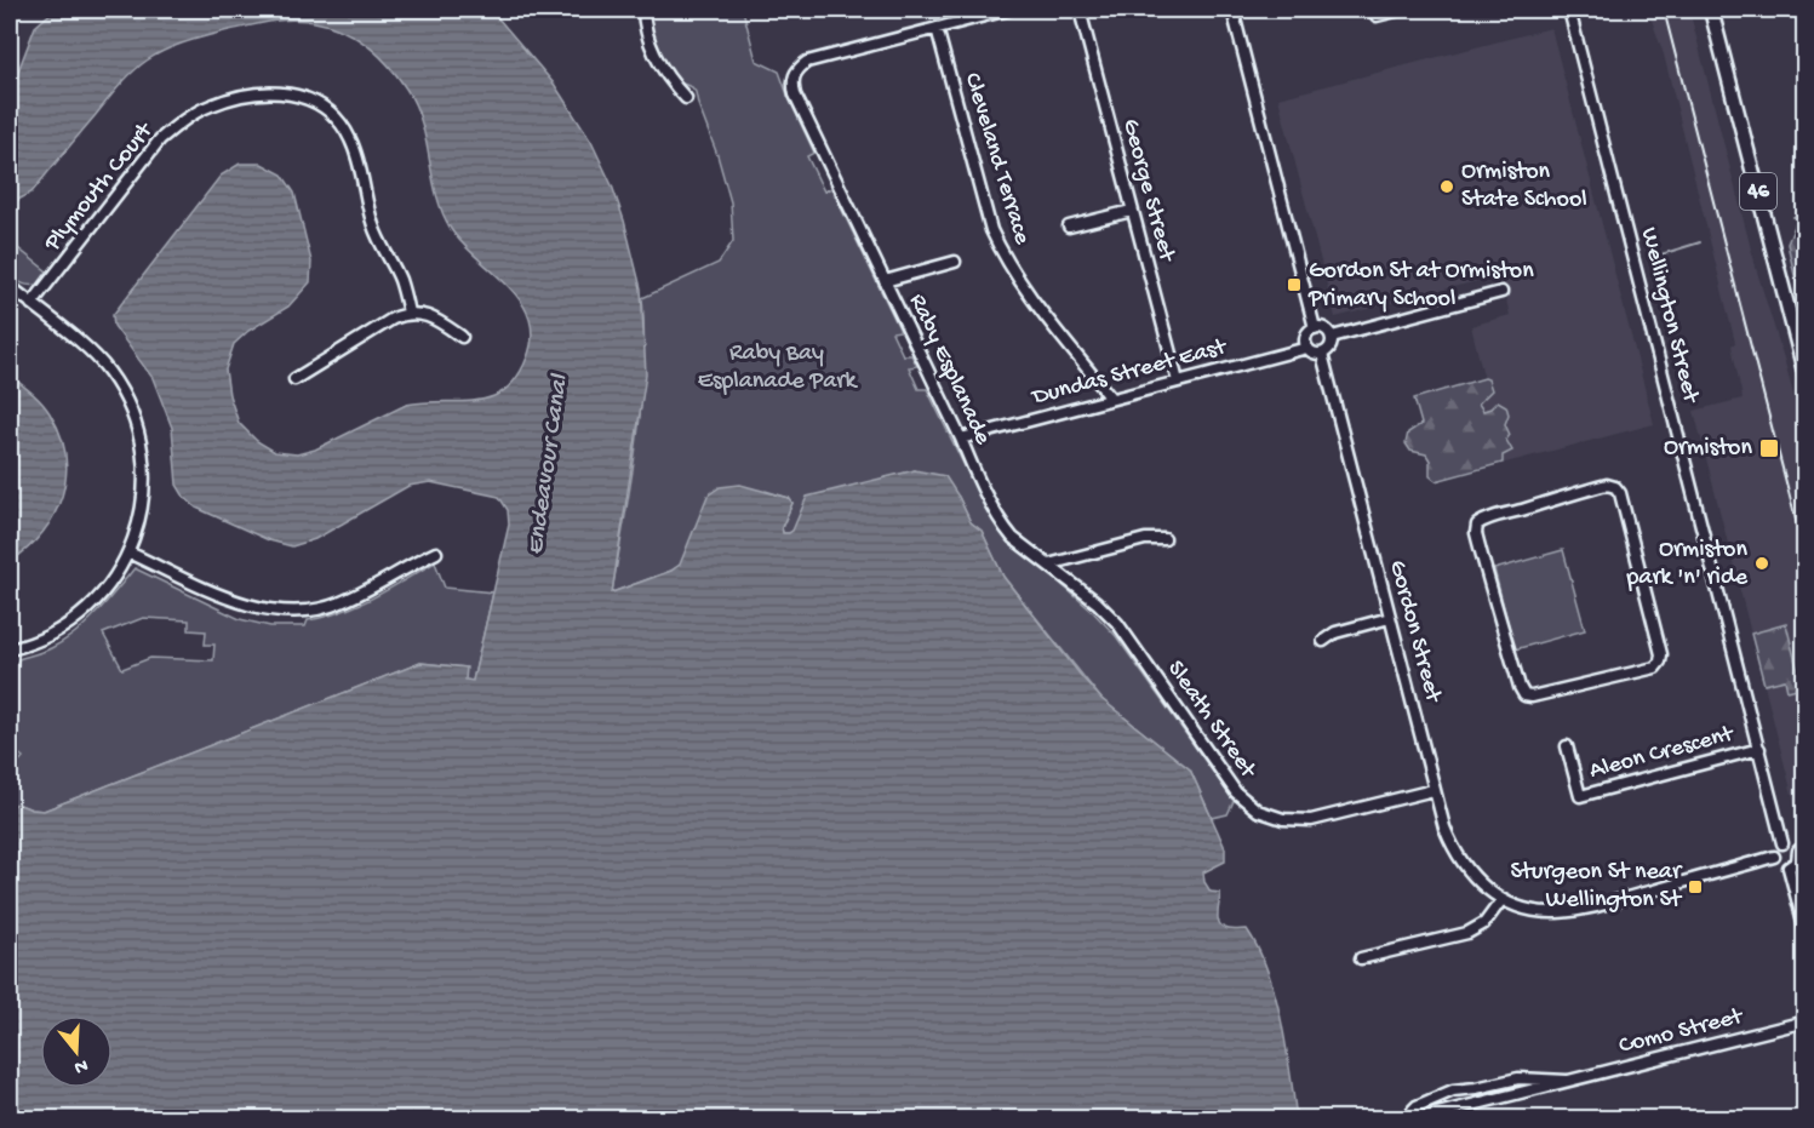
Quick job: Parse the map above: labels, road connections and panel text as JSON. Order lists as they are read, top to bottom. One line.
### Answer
{"streets":{"main road":["46"],"street":["Cleveland Terrace","Plymouth Court","George Street","Wellington Street","Raby Esplanade","Dundas Street East","Gordon Street","Sleath Street","Aleon Crescent","Como Street"]},"crossings":[["Cleveland Terrace","Raby Esplanade"],["Cleveland Terrace","Dundas Street East"],["George Street","Dundas Street East"],["Wellington Street","Aleon Crescent"],["Raby Esplanade","Dundas Street East"],["Raby Esplanade","Sleath Street"],["Dundas Street East","Gordon Street"],["Gordon Street","Sleath Street"]],"water":["Endeavour Canal"],"parks":["Raby Bay Esplanade Park"],"places":{"other":["Ormiston State School","Ormiston park 'n' ride"],"transit":["Gordon St at Ormiston Primary School","Ormiston","Sturgeon St near Wellington St"]},"north":"bottom"}
